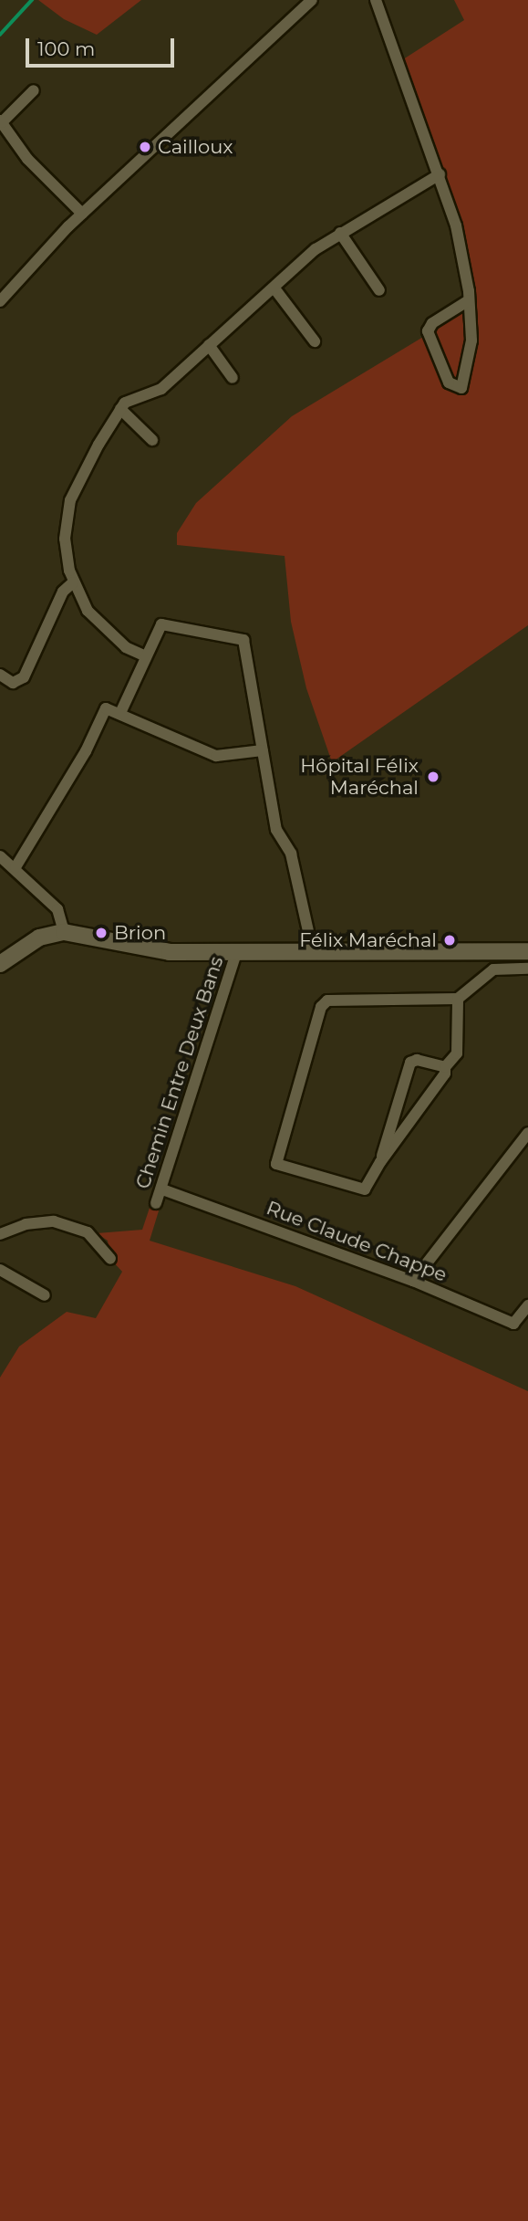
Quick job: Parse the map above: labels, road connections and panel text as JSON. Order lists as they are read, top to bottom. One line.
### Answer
{"streets":{"street":["Chemin Entre Deux Bans","Rue Claude Chappe"]},"crossings":[["Chemin Entre Deux Bans","Rue Claude Chappe"]],"places":["Cailloux","Hôpital Félix Maréchal","Brion","Félix Maréchal"],"scale_bar":"100 m"}
